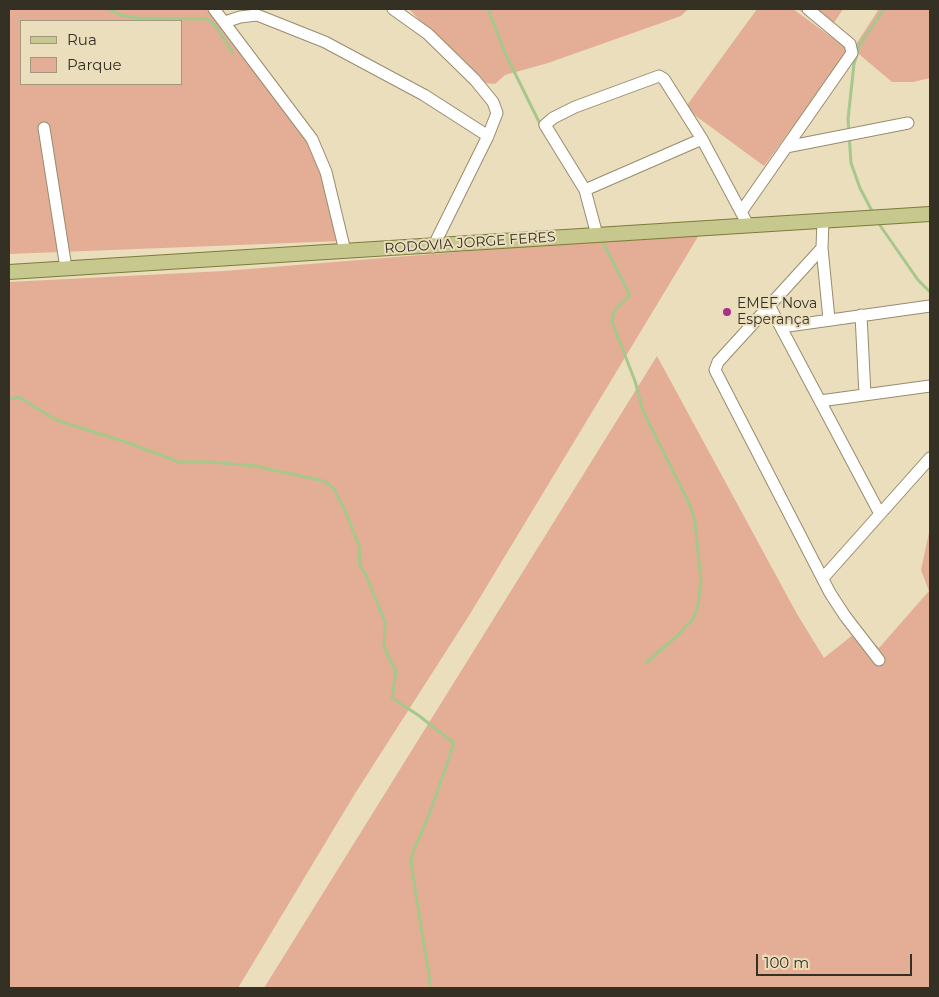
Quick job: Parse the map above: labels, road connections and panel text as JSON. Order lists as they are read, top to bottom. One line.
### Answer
{"streets":{"main road":["RODOVIA JORGE FERES"]},"places":["EMEF Nova Esperança"],"legend":["Rua","Parque"],"scale_bar":"100 m"}
